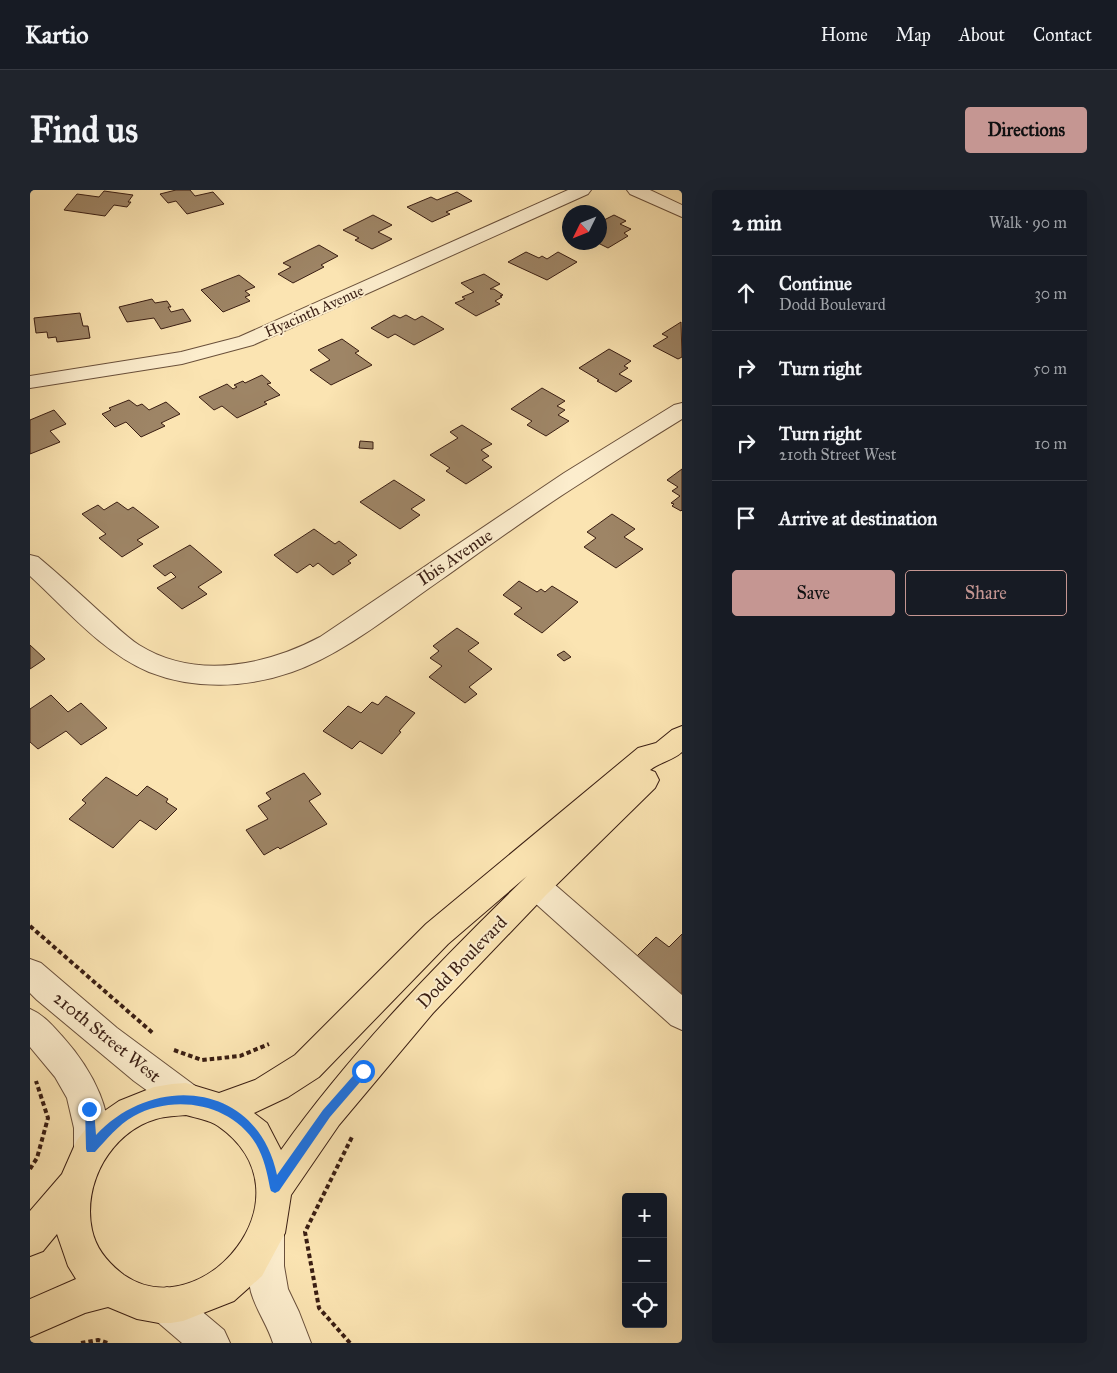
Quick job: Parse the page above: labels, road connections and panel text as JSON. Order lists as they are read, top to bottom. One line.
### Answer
{"streets":{"main road":["Dodd Boulevard"],"street":["Hyacinth Avenue","Ibis Avenue","210th Street West"]},"north":"bottom left","page":{"header":"Kartio","nav":["Home","Map","About","Contact"],"buttons":["Directions",["Save","Share"]],"title":"Find us","heading":["2 min","Walk · 90 m"],"list":[["Continue","Dodd Boulevard","30 m"],["Turn right","50 m"],["Turn right","210th Street West","10 m"],"Arrive at destination"],"map_buttons":["+","−"]}}
